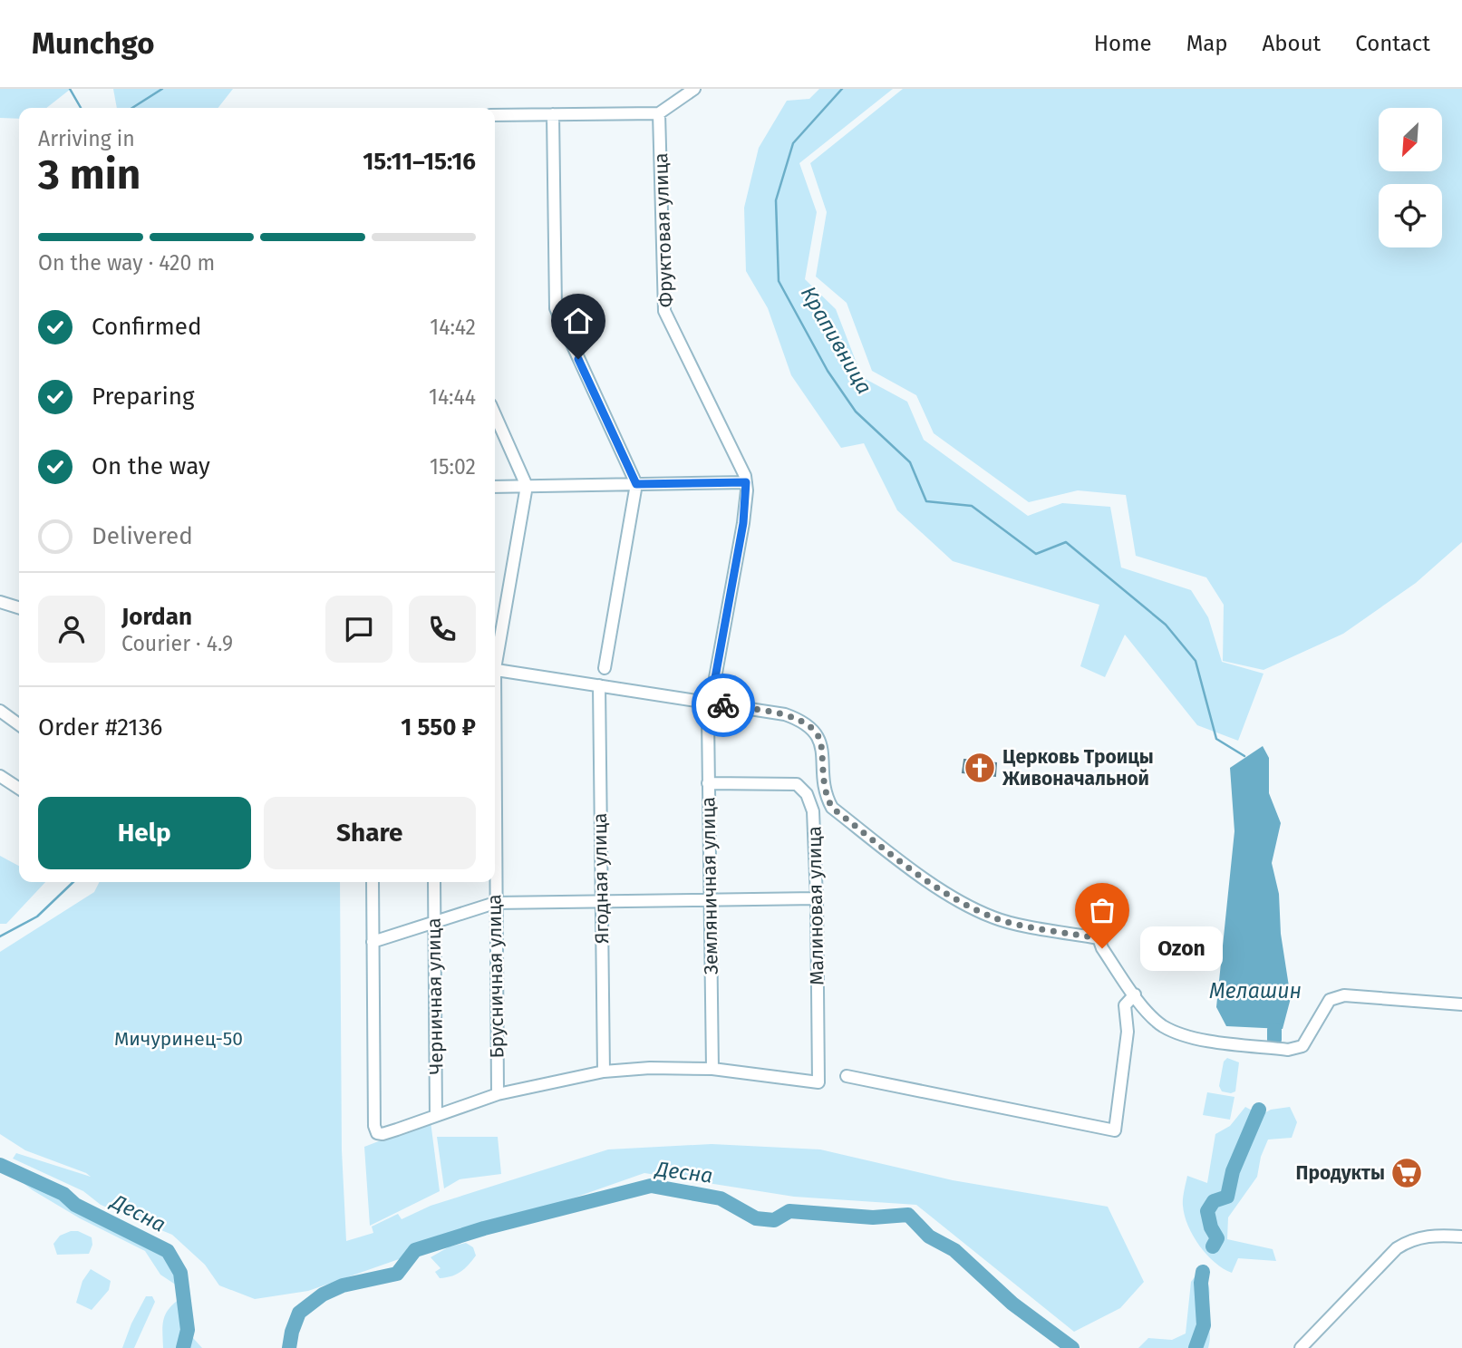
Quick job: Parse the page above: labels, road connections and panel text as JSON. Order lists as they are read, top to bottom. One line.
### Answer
{"streets":{"street":["Фруктовая улица","Ягодная улица","Земляничная улица","Малиновая улица","Брусничная улица","Черничная улица"]},"crossings":[["Фруктовая улица","Земляничная улица"],["Земляничная улица","Малиновая улица"]],"water":["Крапивница","Мелашин","Десна"],"parks":["Мичуринец-50"],"places":{"church":["Церковь Троицы Живоначальной"],"other":["Ozon"],"supermarket":["Продукты"]},"north":"bottom left","page":{"header":"Munchgo","nav":["Home","Map","About","Contact"],"heading":["3 min","Arriving in","15:11–15:16"],"panel":["Jordan","Courier · 4.9","Order #2136","1 550 ₽"],"bar":"On the way · 420 m","list":[["Confirmed","14:42"],["Preparing","14:44"],["On the way","15:02"],"Delivered"],"buttons":["Help","Share"],"bubble":"Ozon"}}
